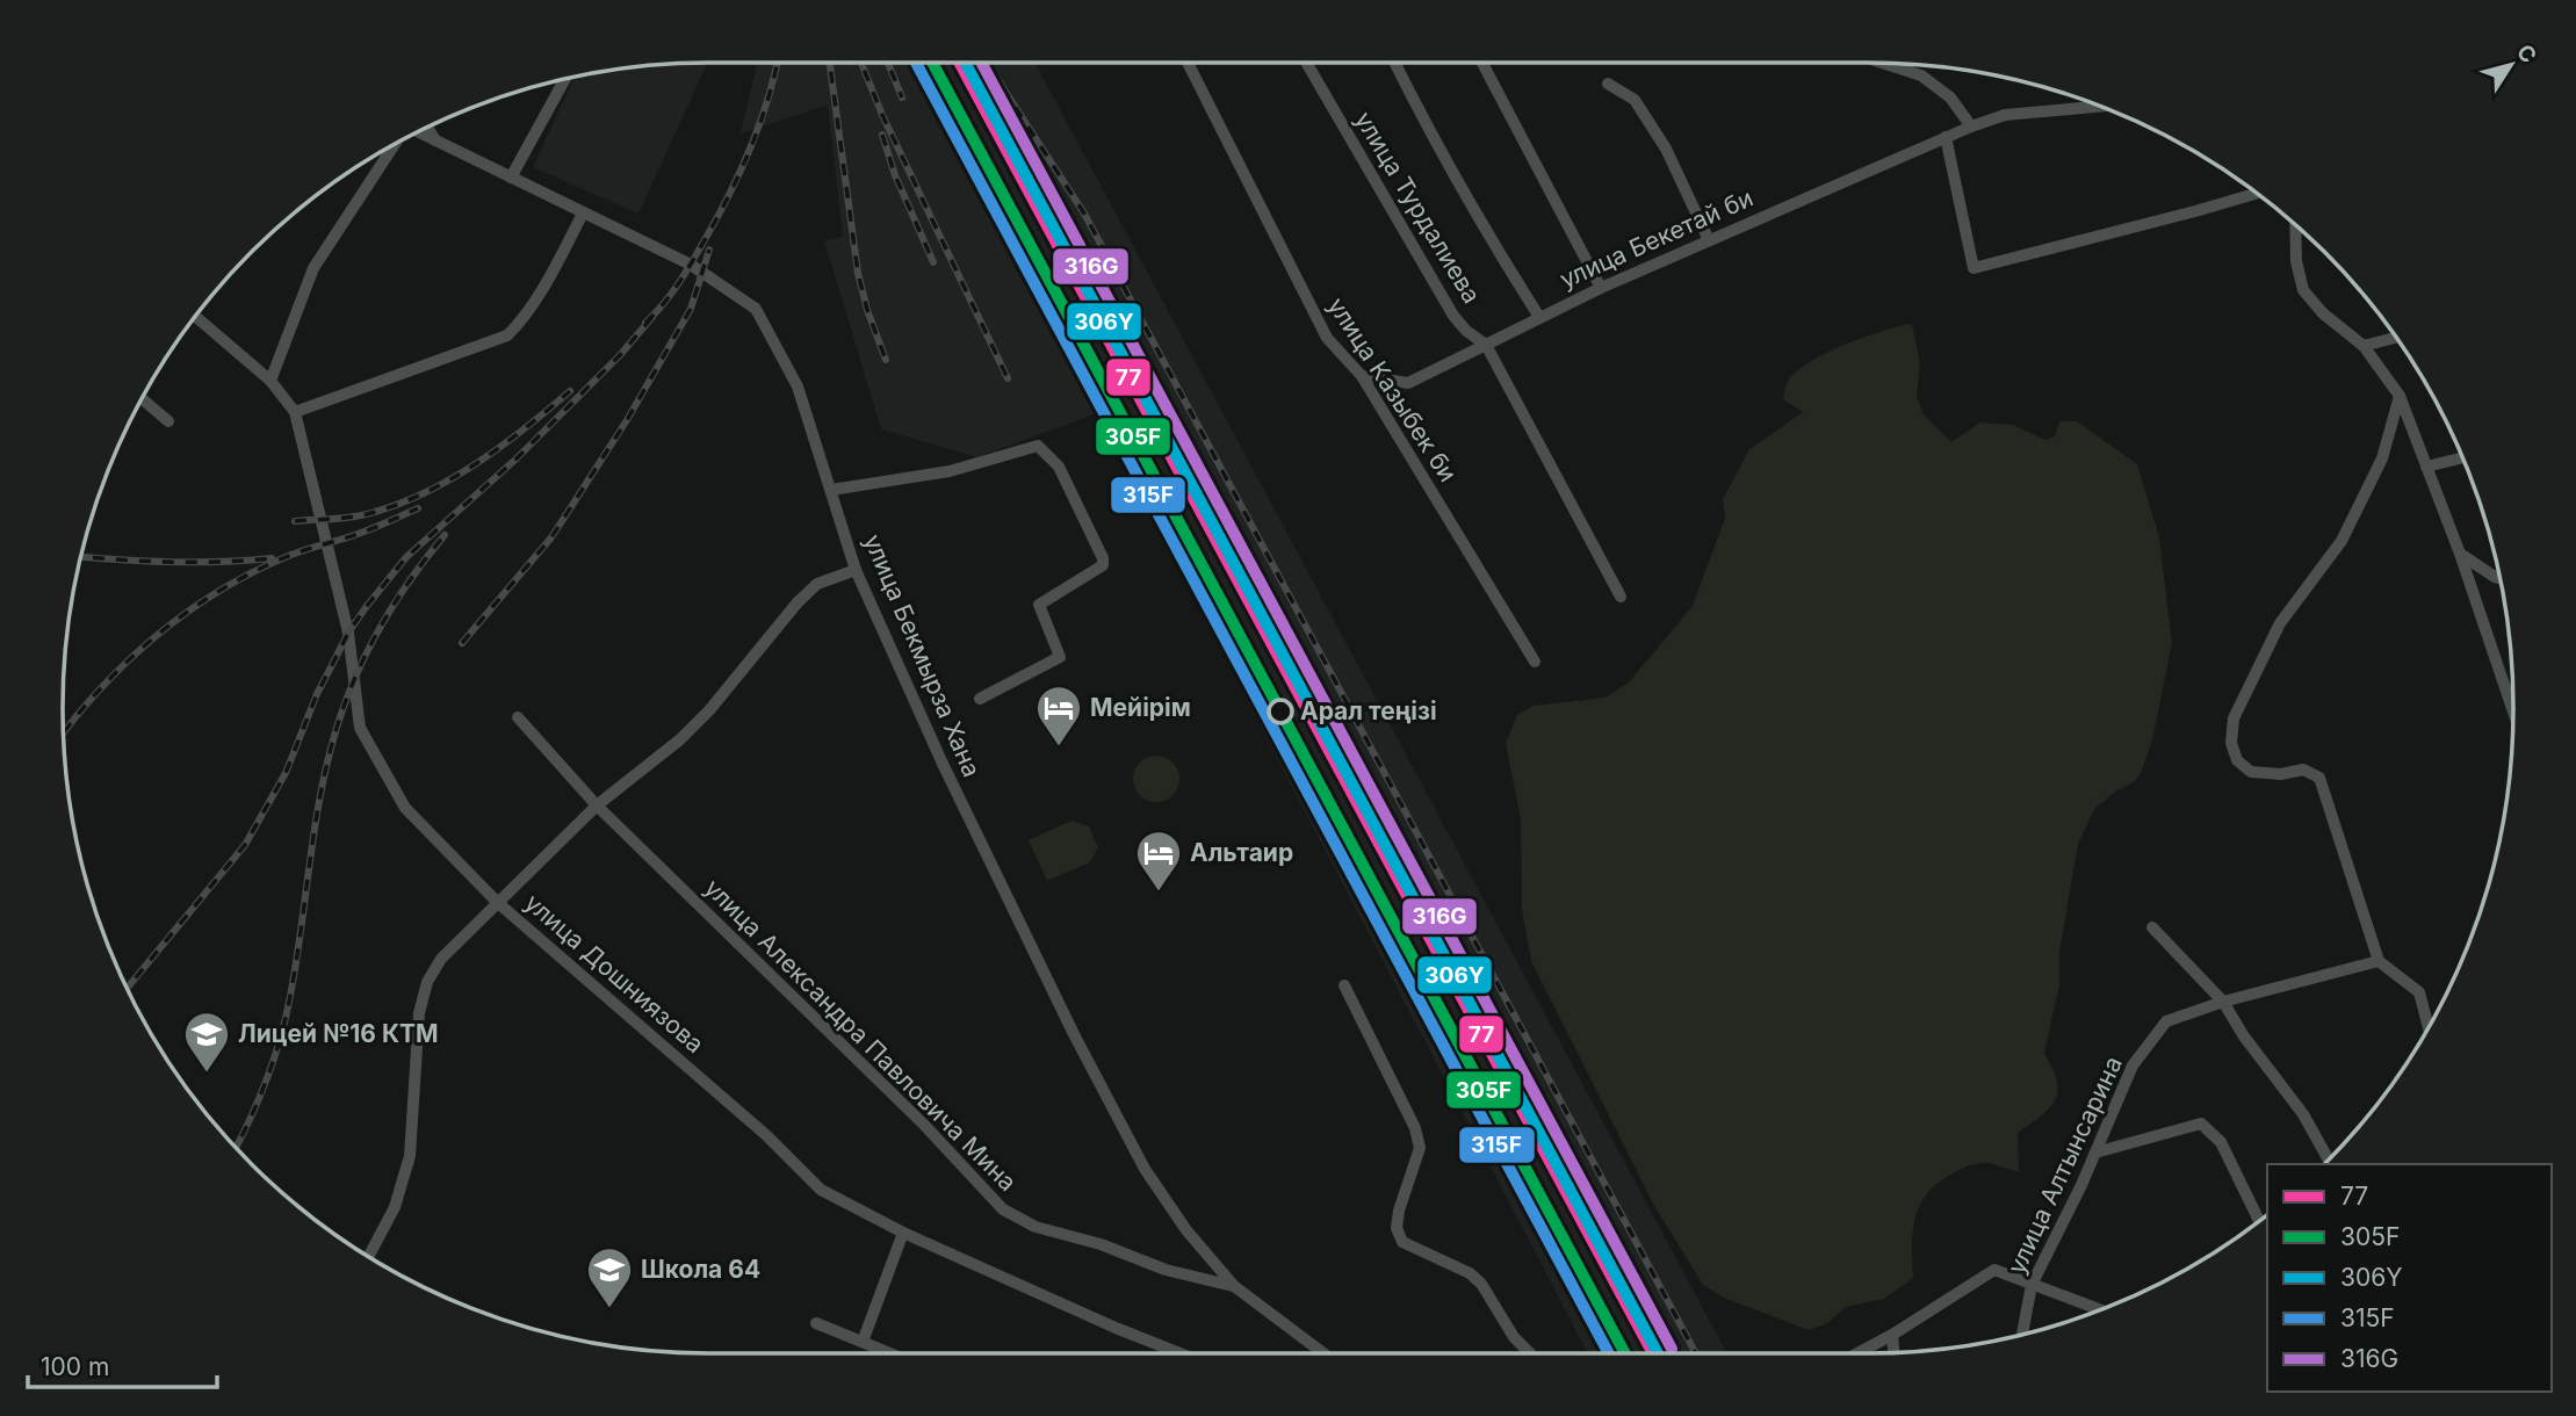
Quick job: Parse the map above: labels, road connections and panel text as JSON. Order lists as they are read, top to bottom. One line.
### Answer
{"streets":{"street":["улица Турдалиева","улица Бекетай би","улица Казыбек би","улица Бекмырза Хана","улица Дошниязова","улица Александра Павловича Мина","улица Алтынсарина"]},"crossings":[["улица Турдалиева","улица Бекетай би"],["улица Бекетай би","улица Казыбек би"],["улица Бекмырза Хана","улица Александра Павловича Мина"]],"places":{"other":["Арал теңізі"],"hotel":["Мейірім","Альтаир"],"school or university":["Лицей №16 КТМ","Школа 64"]},"lines":["transit line 77","transit line 305F","transit line 306Y","transit line 315F","transit line 316G"],"legend":["77","305F","306Y","315F","316G"],"scale_bar":"100 m","north":"top right"}
